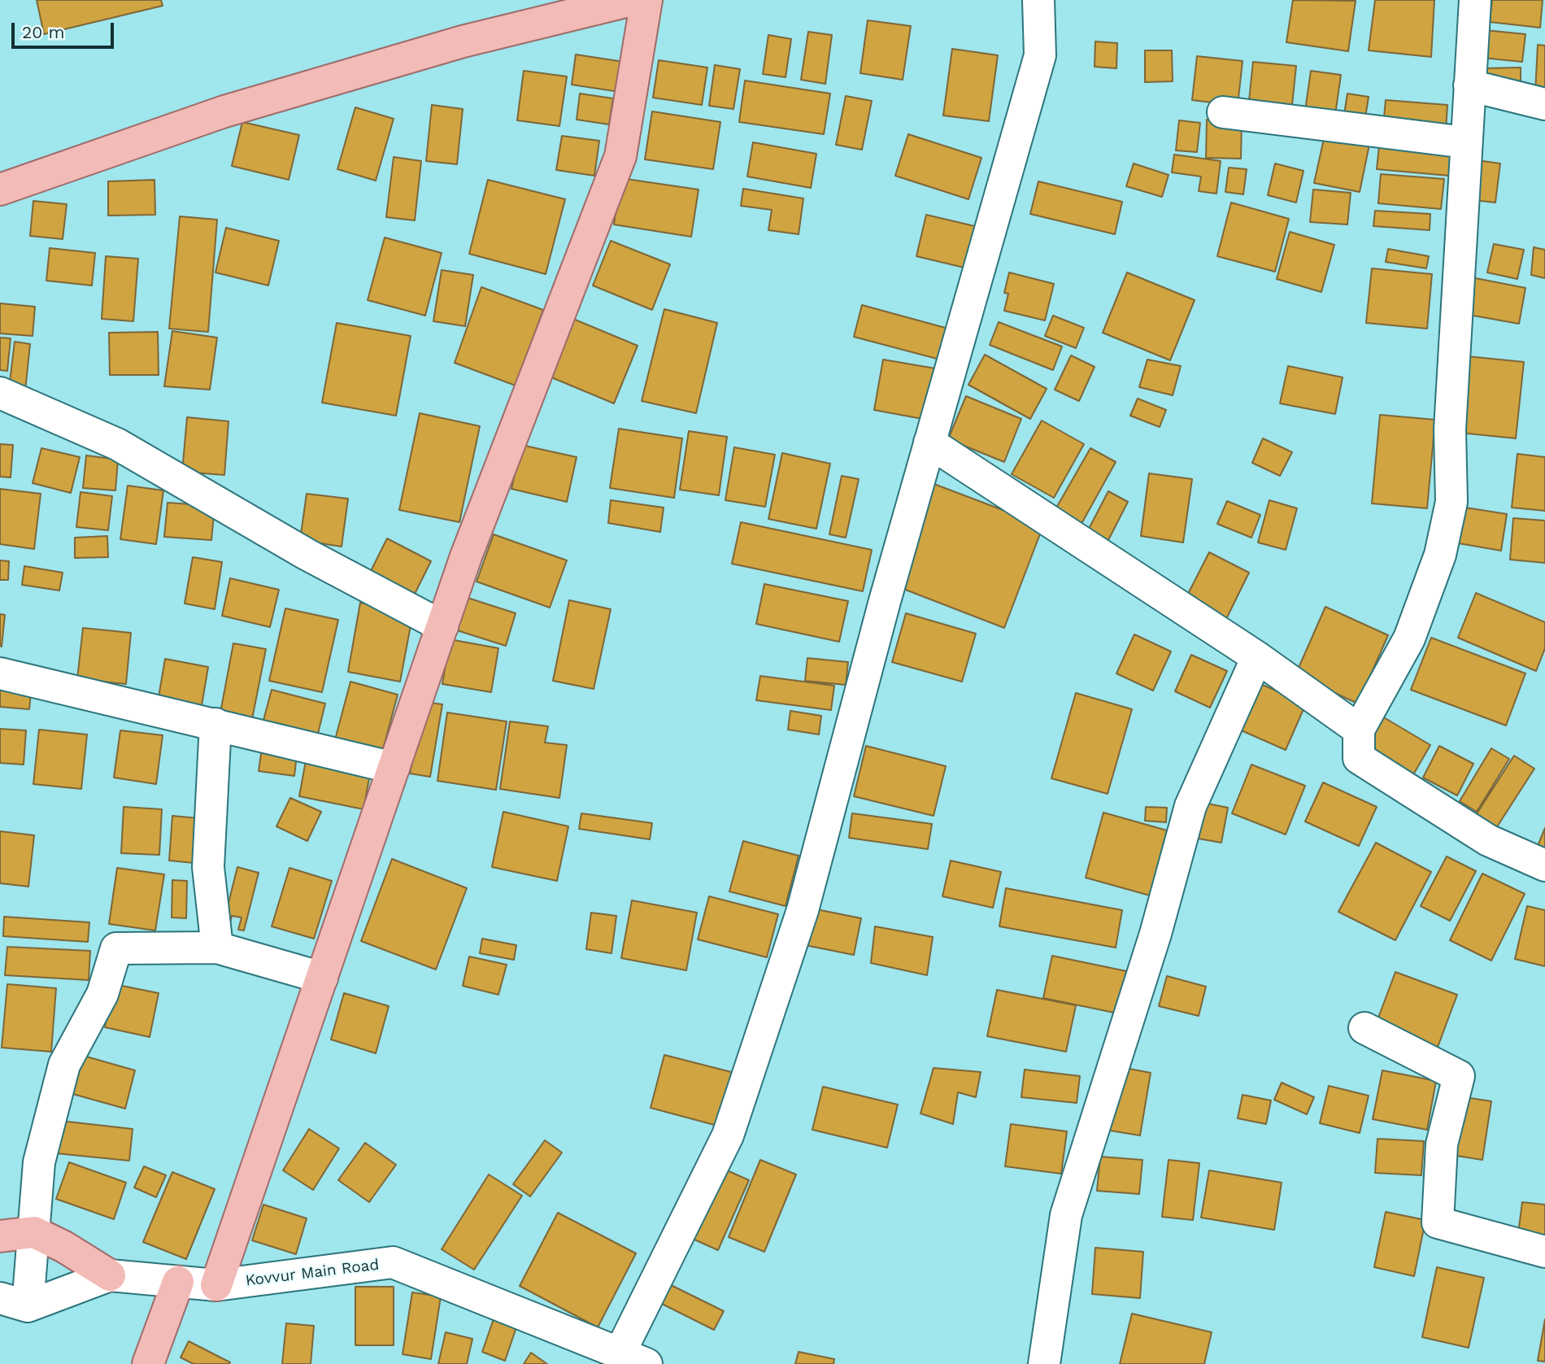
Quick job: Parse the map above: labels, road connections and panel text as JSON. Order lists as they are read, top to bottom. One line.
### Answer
{"streets":{"street":["Kovvur Main Road"]},"scale_bar":"20 m"}
